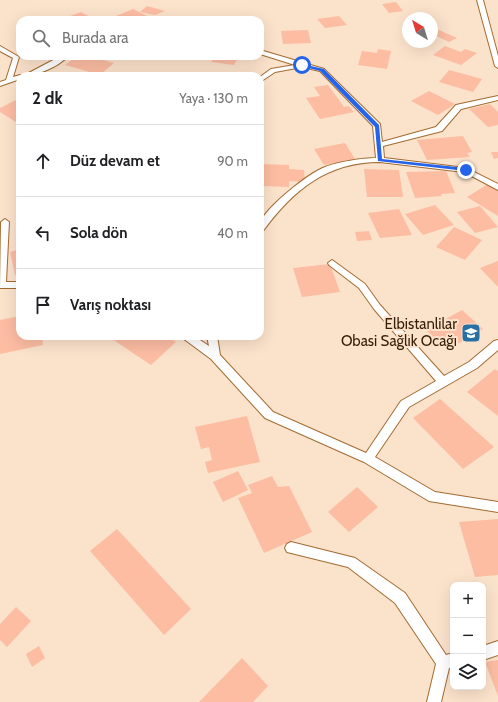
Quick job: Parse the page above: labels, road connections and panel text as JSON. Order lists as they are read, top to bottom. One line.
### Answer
{"places":{"school or university":["Elbistanlilar Obasi Sağlık Ocağı"]},"north":"top left","page":{"search":"Burada ara","heading":["2 dk","Yaya · 130 m"],"list":[["Düz devam et","90 m"],["Sola dön","40 m"],"Varış noktası"],"map_buttons":["+","−"]}}
